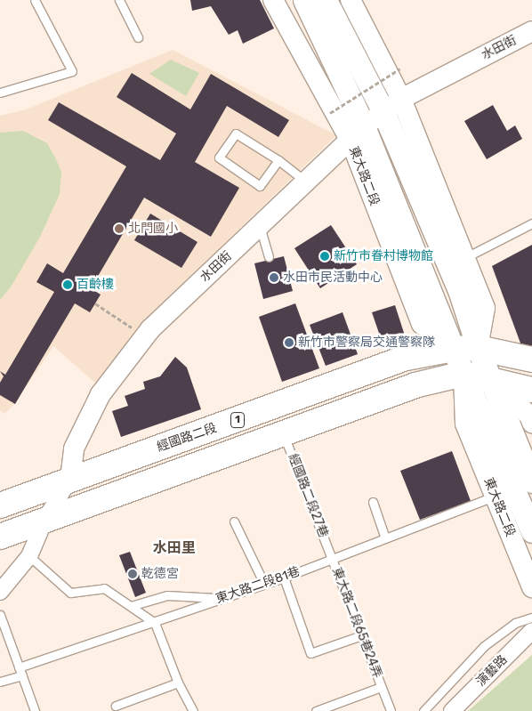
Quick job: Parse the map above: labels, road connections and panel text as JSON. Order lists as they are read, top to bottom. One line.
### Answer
{"streets":{"main road":["東大路二段","1","經國路二段"],"street":["水田街","演藝路"],"lane":["經國路二段27巷","東大路二段81巷","東大路二段65巷24弄"]},"crossings":[["水田街","東大路二段"],["水田街","1"],["水田街","經國路二段"],["東大路二段","1"],["東大路二段","經國路二段"],["東大路二段","東大路二段81巷"],["1","經國路二段"],["1","經國路二段27巷"],["經國路二段27巷","東大路二段81巷"],["經國路二段27巷","東大路二段65巷24弄"],["東大路二段81巷","東大路二段65巷24弄"]],"districts":["水田里"],"places":["北門國小","新竹市眷村博物館","水田市民活動中心","百齡樓","新竹市警察局交通警察隊","乾德宮"]}
